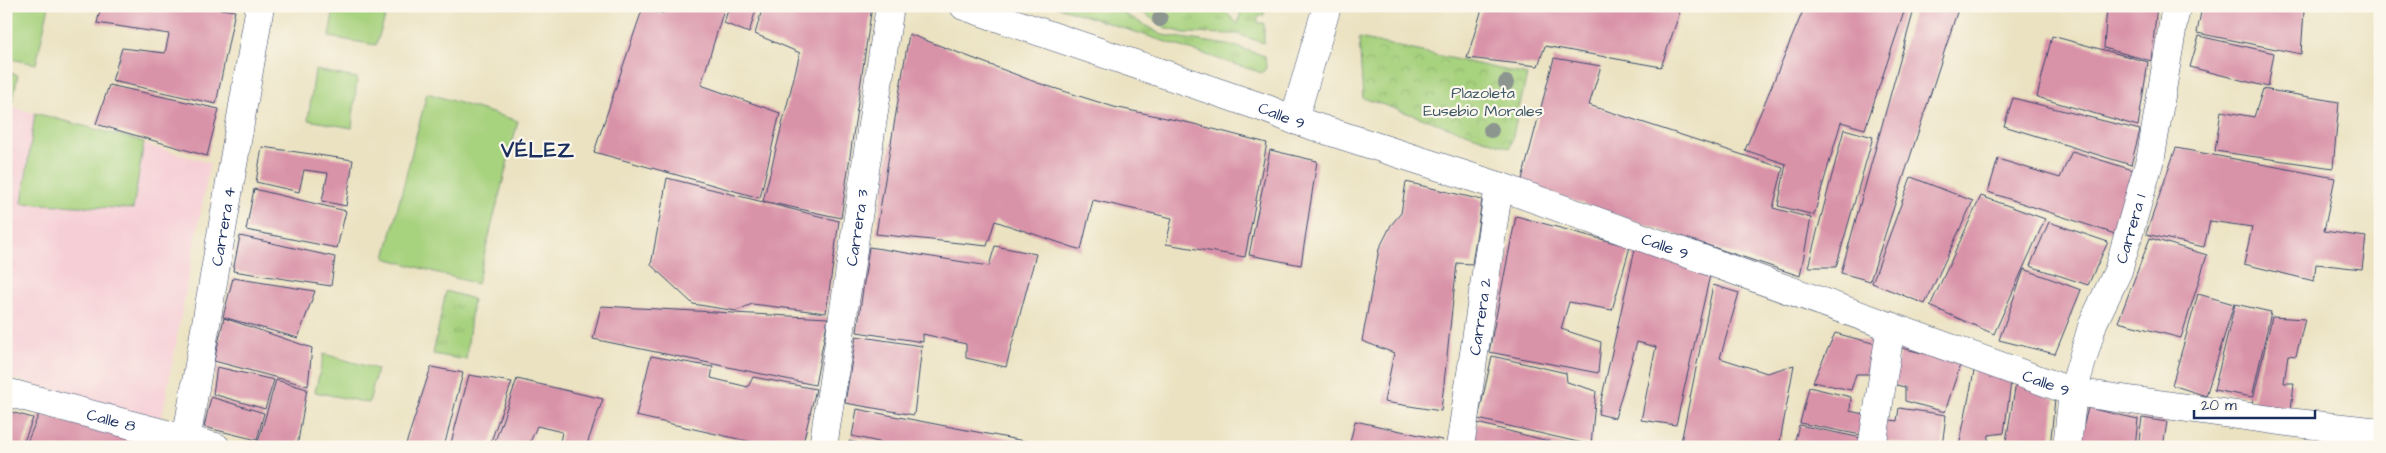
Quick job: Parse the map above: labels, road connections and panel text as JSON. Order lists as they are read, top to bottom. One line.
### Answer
{"streets":{"street":["Calle 9","Carrera 3","Carrera 4","Carrera 1","Carrera 2","Calle 8"]},"crossings":[["Calle 9","Carrera 1"],["Calle 9","Carrera 2"],["Carrera 4","Calle 8"]],"districts":["VÉLEZ"],"parks":["Plazoleta Eusebio Morales"],"scale_bar":"20 m"}
